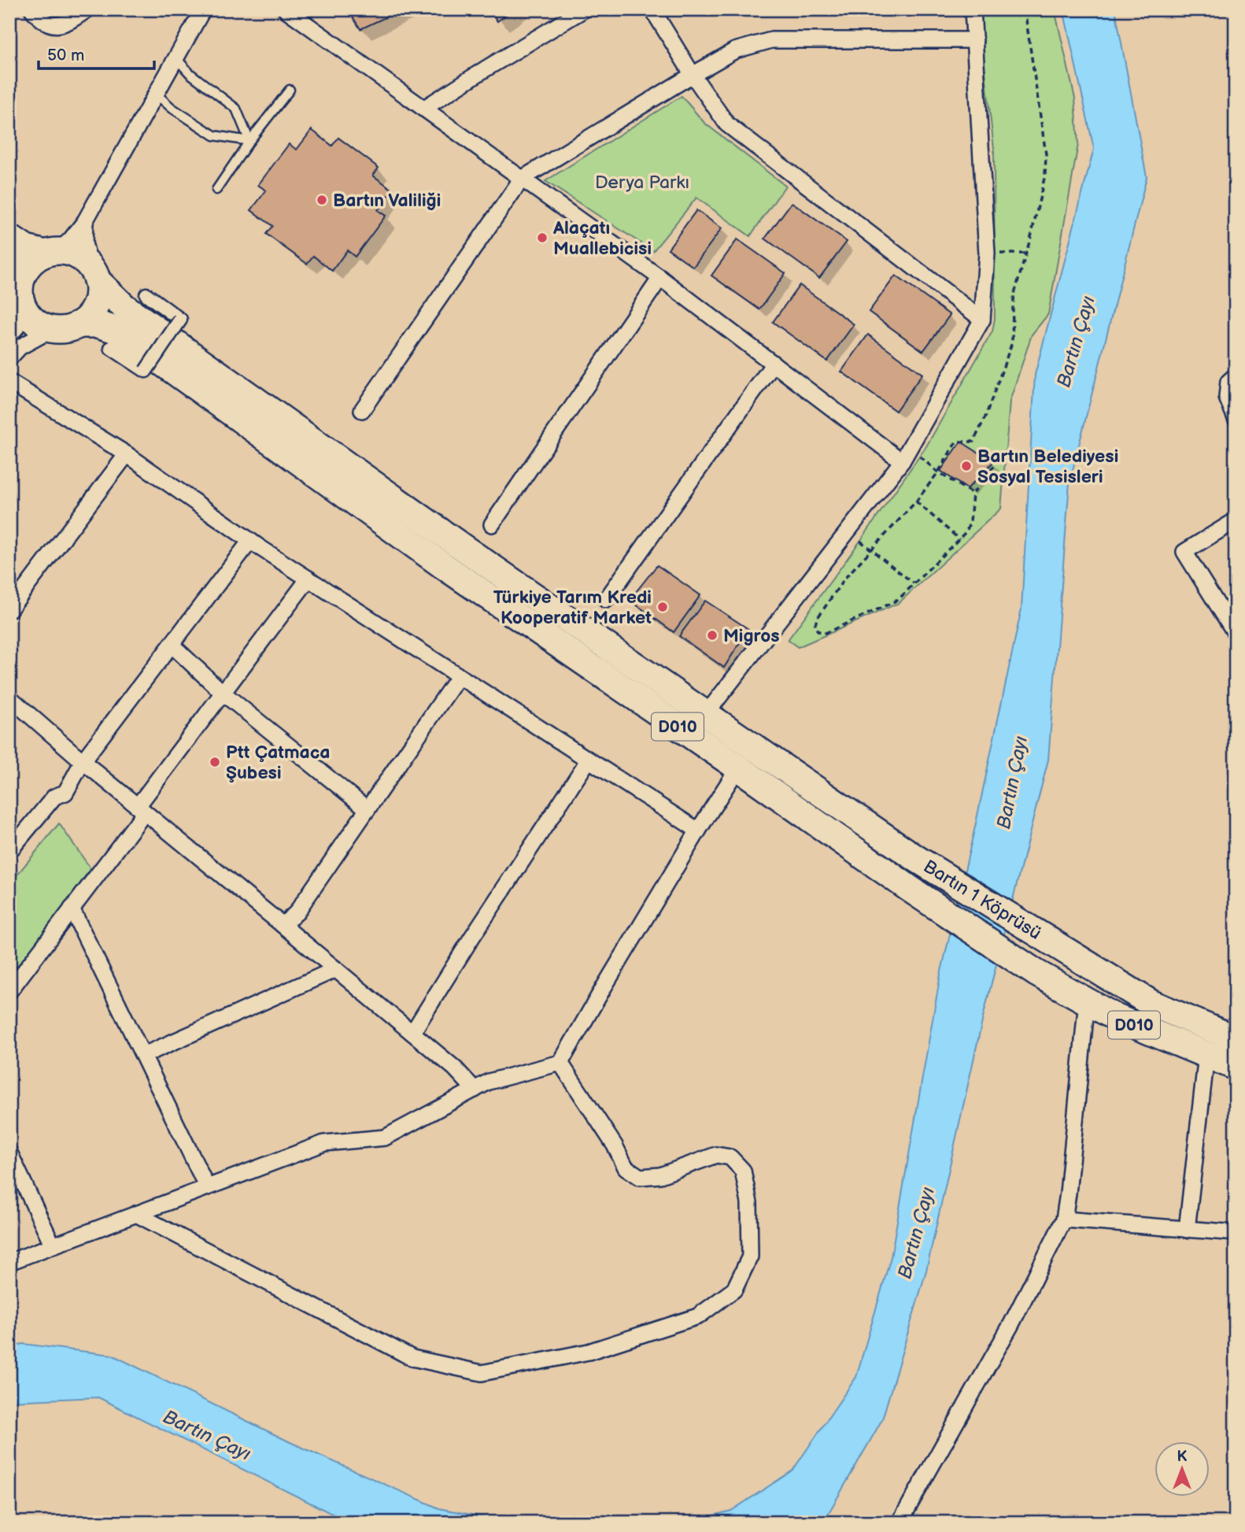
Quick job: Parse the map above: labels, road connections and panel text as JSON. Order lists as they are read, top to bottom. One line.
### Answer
{"streets":{"highway":["D010","Bartın 1 Köprüsü"]},"crossings":[["D010","Bartın 1 Köprüsü"]],"water":["Bartın Çayı"],"parks":["Derya Parkı"],"places":["Bartın Valiliği","Alaçatı Muallebicisi","Bartın Belediyesi Sosyal Tesisleri","Türkiye Tarım Kredi Kooperatif Market","Migros","Ptt Çatmaca Şubesi"],"scale_bar":"50 m","north":"top"}
